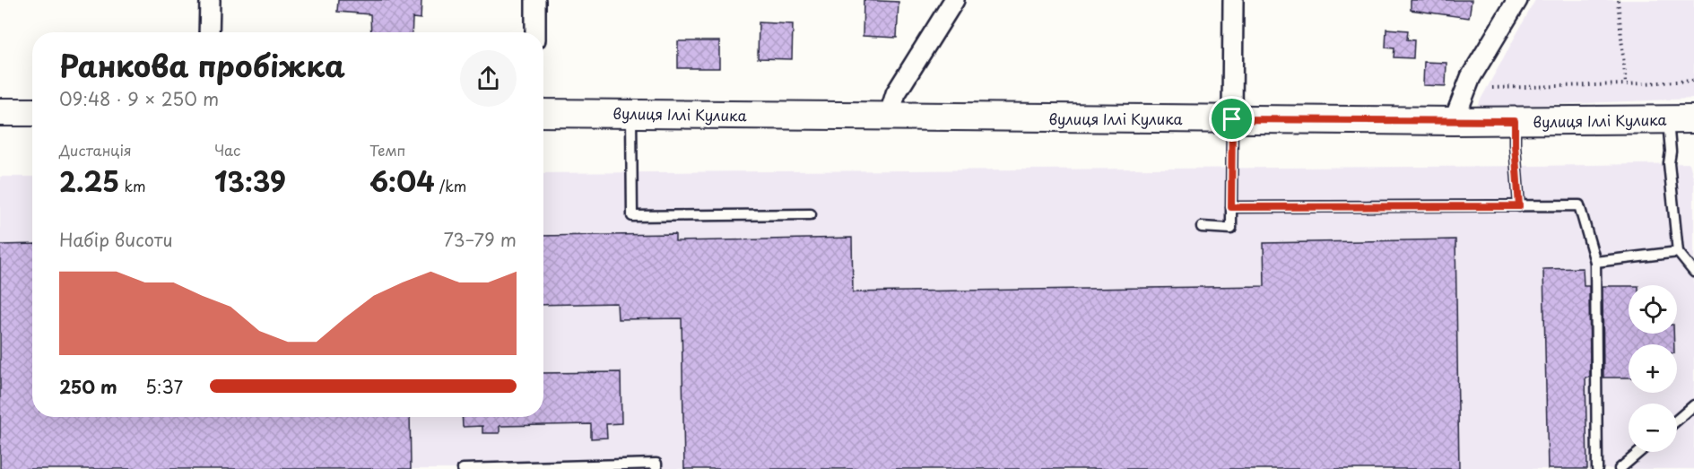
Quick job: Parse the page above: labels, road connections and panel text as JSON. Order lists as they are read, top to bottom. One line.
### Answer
{"streets":{"street":["вулиця Іллі Кулика"]},"page":{"heading":["Ранкова пробіжка","09:48 · 9 × 250 m"],"stats":[["Дистанція","2.25 km"],["Час","13:39"],["Темп","6:04 /km"]],"chart":["Набір висоти","73–79 m"],"map_buttons":["+","−"],"list":[{"name":"250 m","note":"5:37"}]}}
